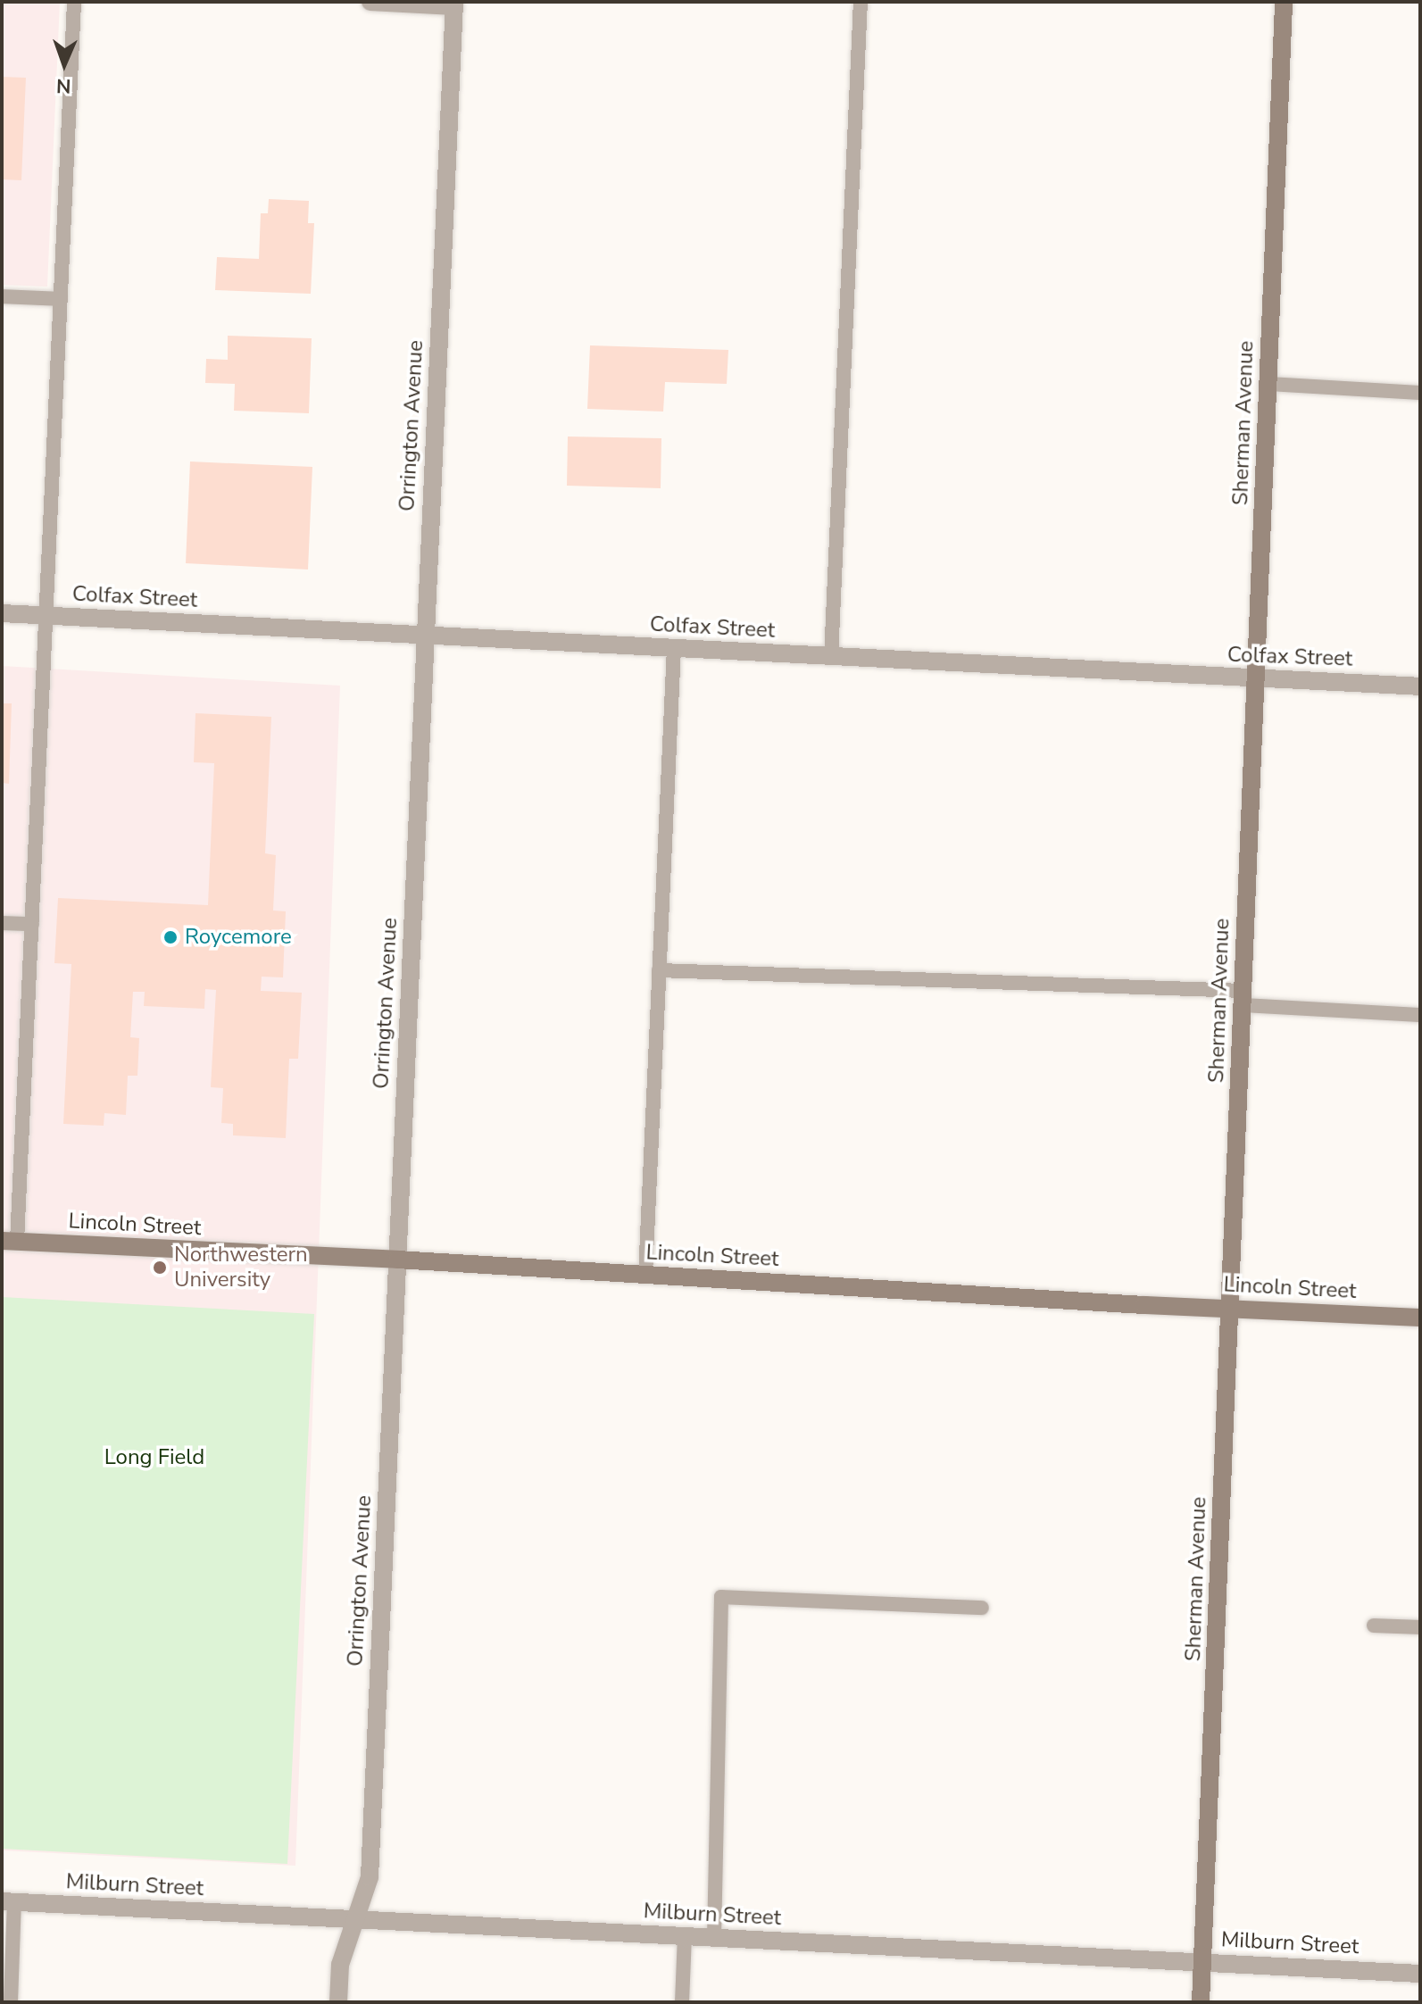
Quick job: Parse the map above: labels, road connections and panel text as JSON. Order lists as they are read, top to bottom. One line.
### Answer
{"streets":{"street":["Sherman Avenue","Orrington Avenue","Colfax Street","Lincoln Street","Milburn Street"]},"crossings":[["Sherman Avenue","Colfax Street"],["Sherman Avenue","Lincoln Street"],["Sherman Avenue","Milburn Street"],["Orrington Avenue","Colfax Street"],["Orrington Avenue","Lincoln Street"],["Orrington Avenue","Milburn Street"]],"parks":["Long Field"],"places":["Roycemore","Northwestern University"],"north":"bottom"}
